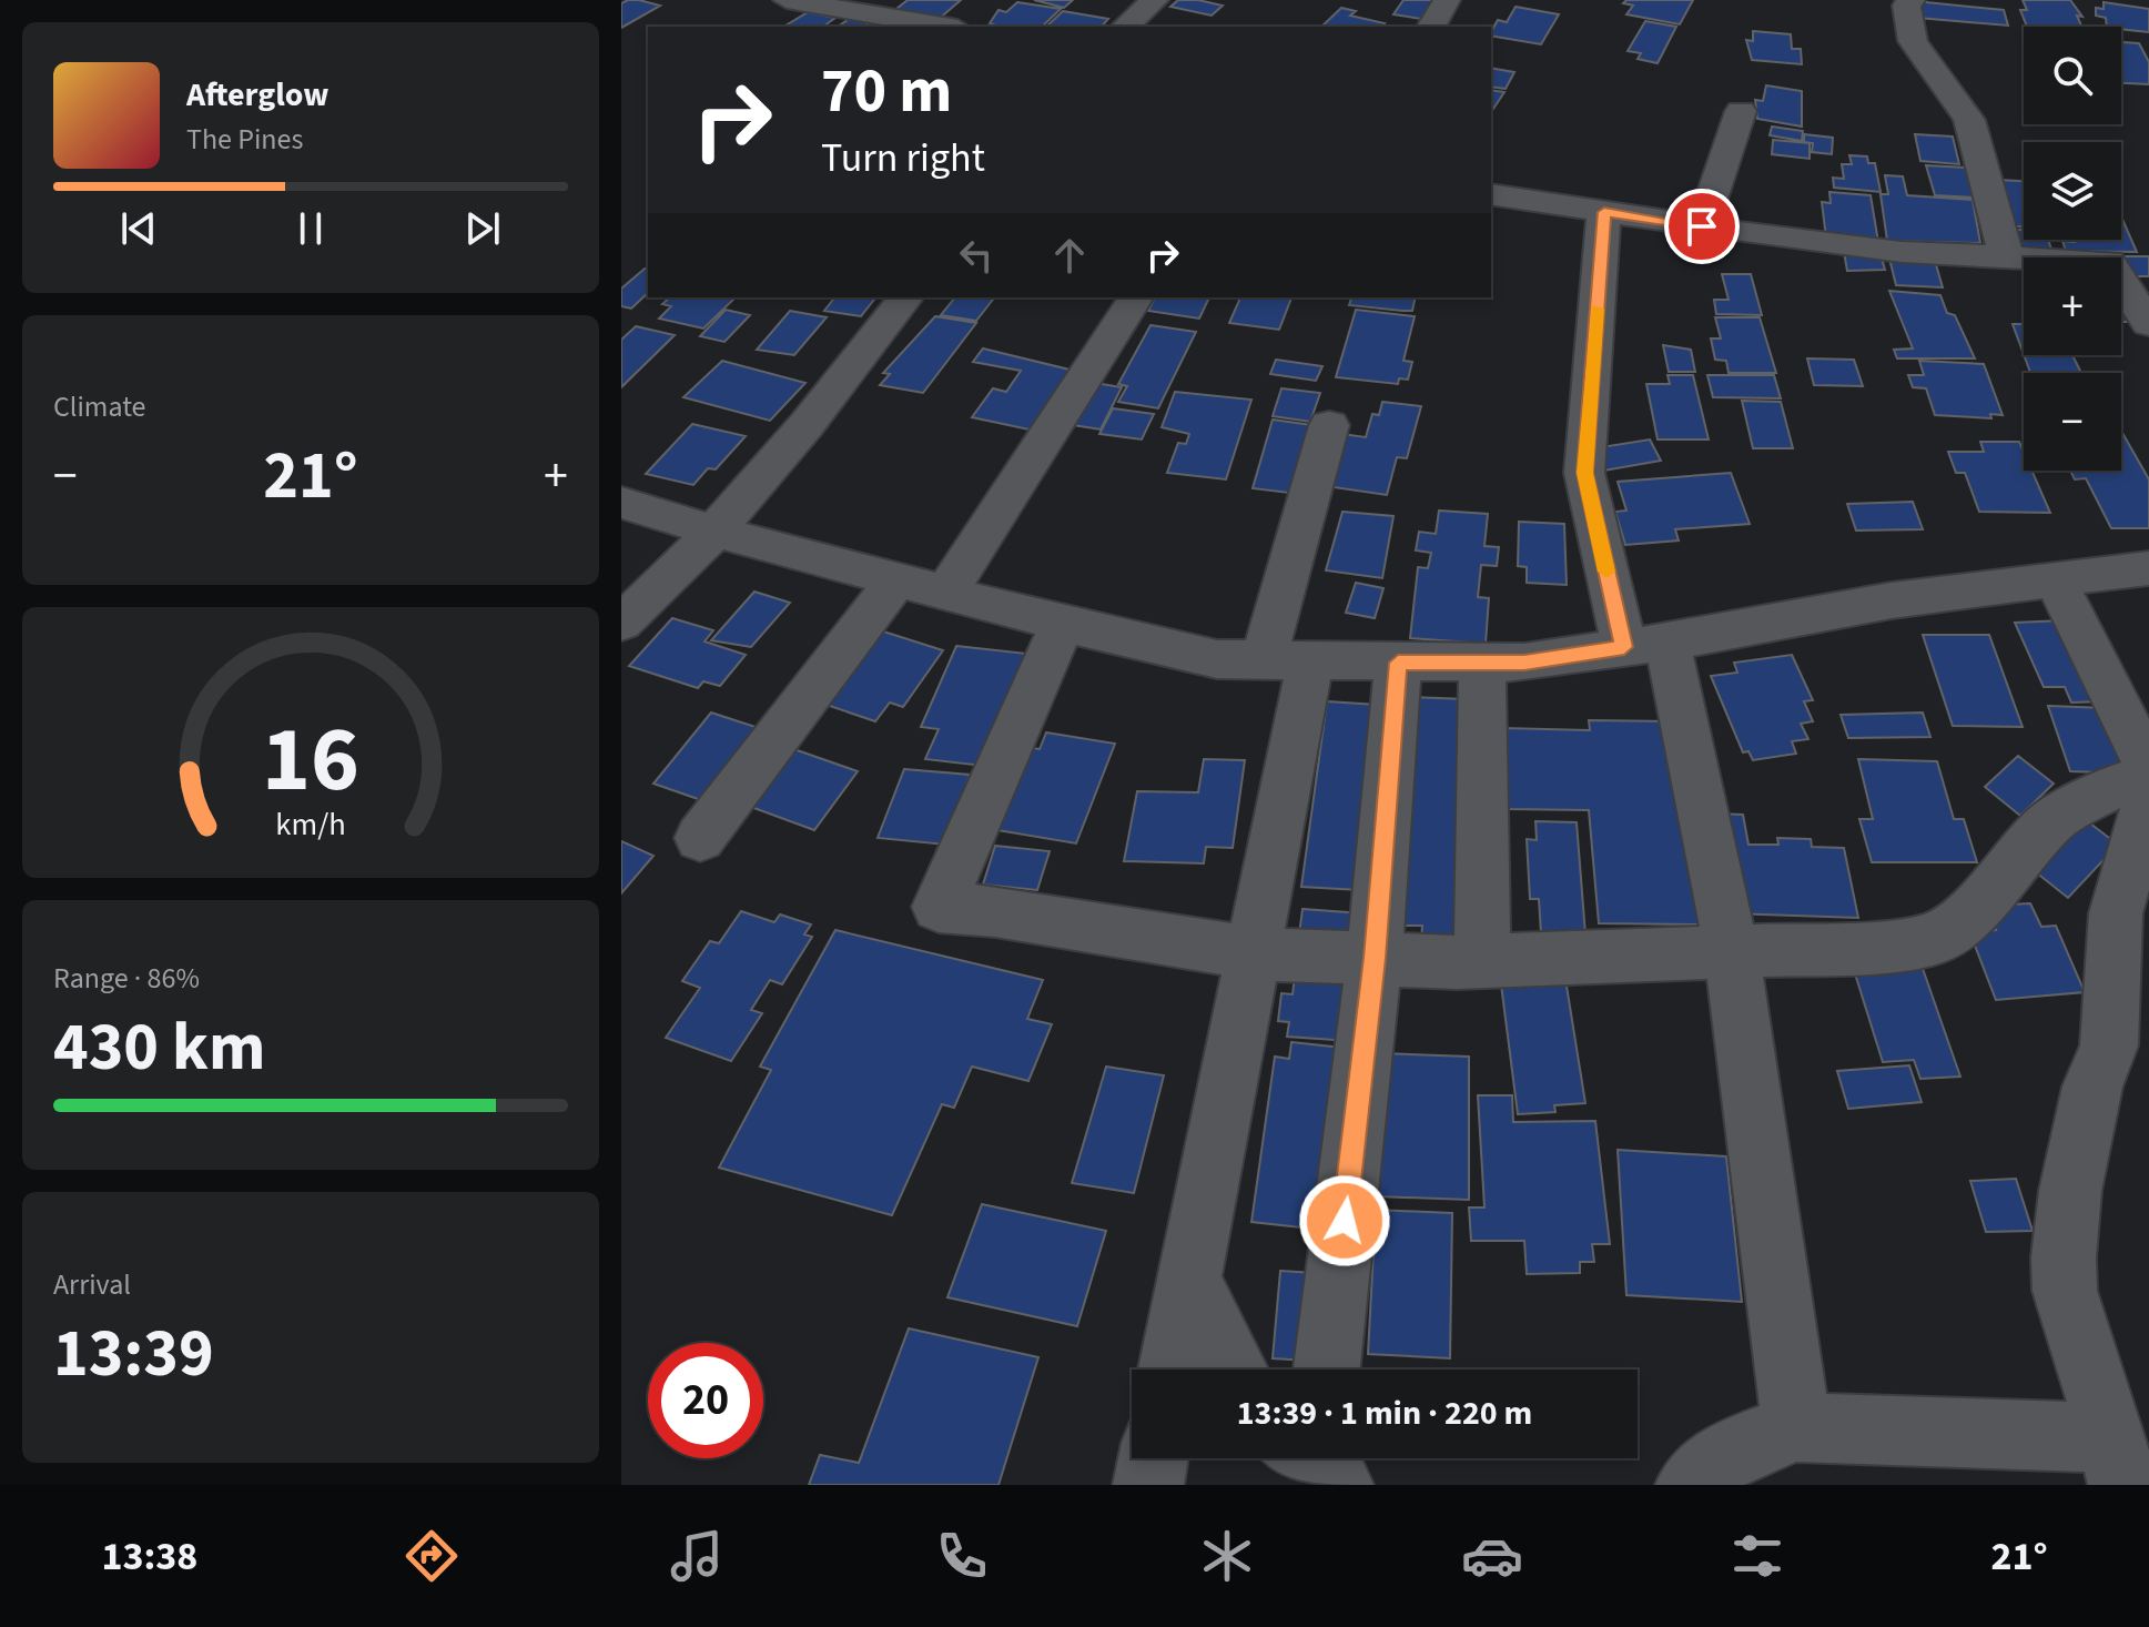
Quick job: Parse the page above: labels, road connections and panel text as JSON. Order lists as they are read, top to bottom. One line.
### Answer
{"page":{"map_buttons":["+","−"],"turn":["70 m","Turn right"],"song":["Afterglow","The Pines"],"tile":["Climate",["Range · 86%","430 km"],["Arrival","13:39"]],"heat":["−","21°","+"],"limit":"20","trip":"13:39 · 1 min · 220 m","tabs":["13:38","21°"],"gauge":["16","km/h"]}}
